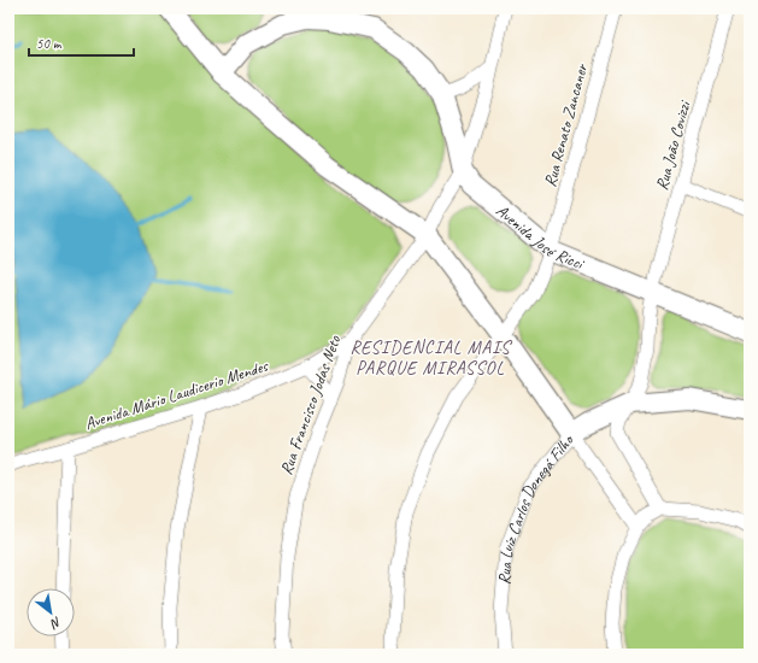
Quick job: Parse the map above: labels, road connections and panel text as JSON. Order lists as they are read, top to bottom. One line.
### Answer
{"streets":{"street":["Rua Renato Zancaner","Rua João Covizzi","Avenida José Ricci","Avenida Mário Laudicerio Mendes","Rua Francisco Jodas Neto","Rua Luiz Carlos Donegá Filho"]},"crossings":[["Rua Renato Zancaner","Avenida José Ricci"],["Rua João Covizzi","Avenida José Ricci"],["Avenida José Ricci","Rua Francisco Jodas Neto"],["Avenida Mário Laudicerio Mendes","Rua Francisco Jodas Neto"]],"districts":["RESIDENCIAL MAIS PARQUE MIRASSOL"],"scale_bar":"50 m","north":"bottom right"}
